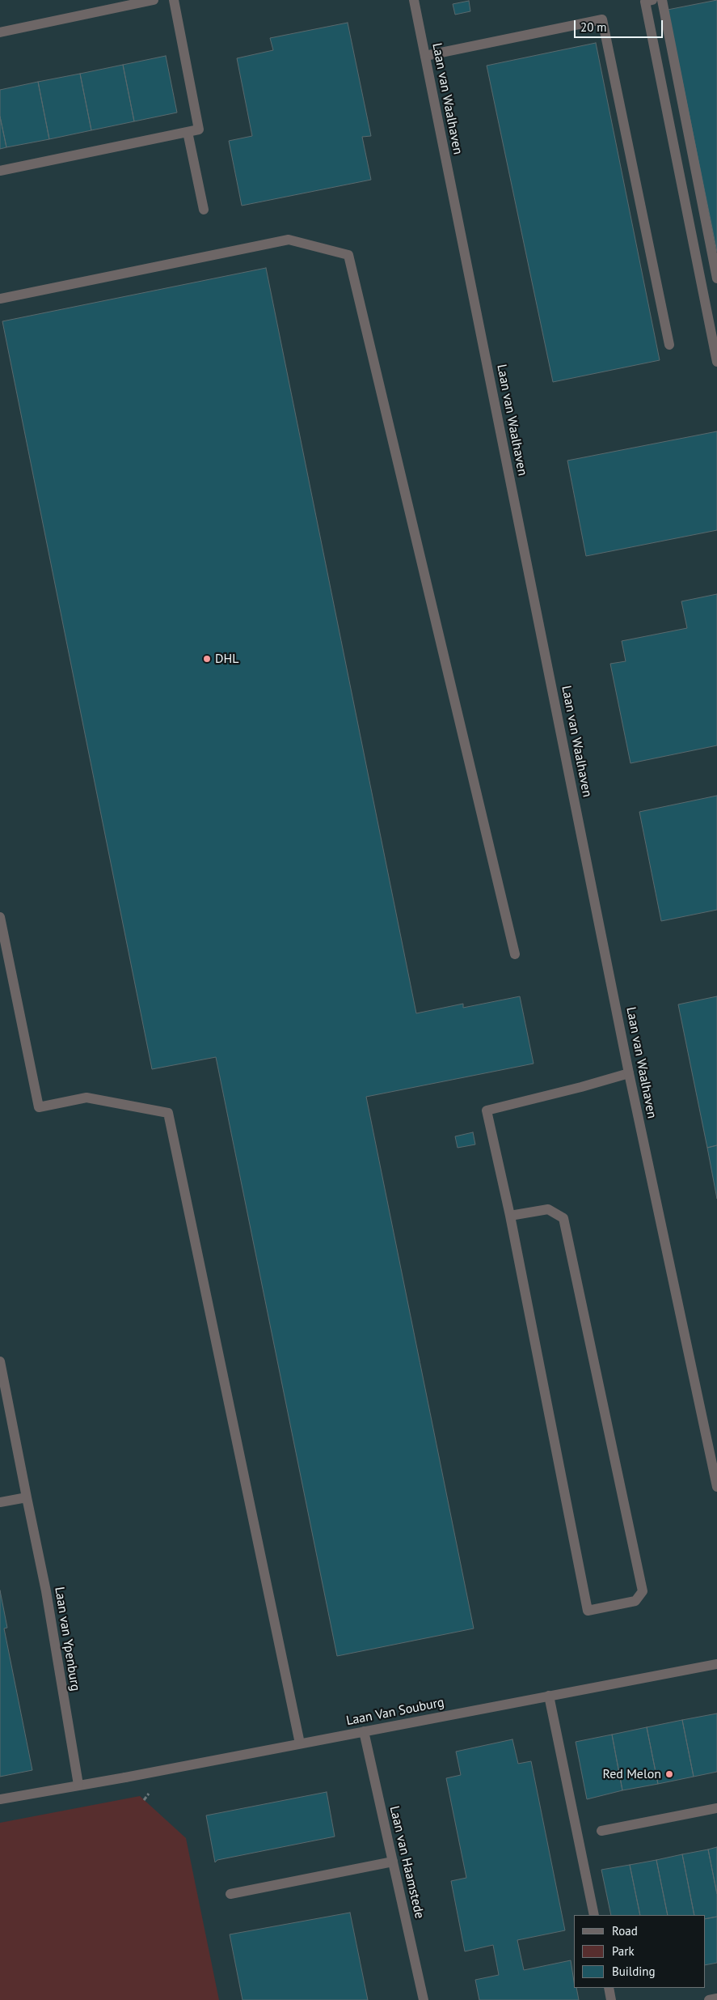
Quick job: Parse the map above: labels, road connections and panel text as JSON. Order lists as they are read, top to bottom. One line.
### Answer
{"streets":{"street":["Laan van Waalhaven","Laan van Ypenburg","Laan Van Souburg","Laan van Haamstede"]},"crossings":[["Laan van Ypenburg","Laan Van Souburg"],["Laan Van Souburg","Laan van Haamstede"]],"places":["DHL","Red Melon"],"legend":["Road","Park","Building"],"scale_bar":"20 m"}
